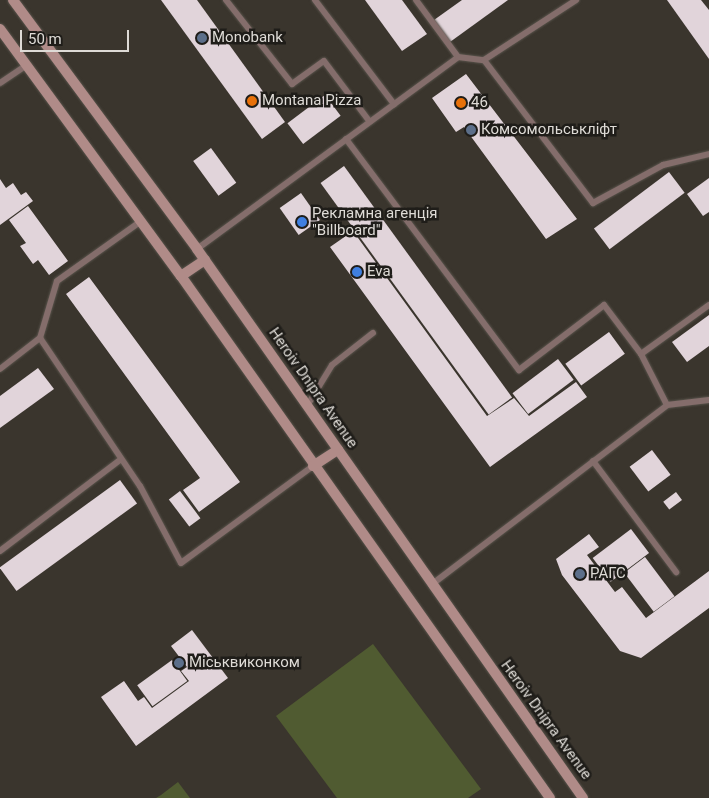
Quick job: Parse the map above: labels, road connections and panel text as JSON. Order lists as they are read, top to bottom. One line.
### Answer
{"streets":{"street":["Heroiv Dnipra Avenue"]},"places":["Monobank","Montana Pizza","46","Комсомольськліфт","Рекламна агенція \"Billboard\"","Eva","РАГС","Міськвиконком"],"scale_bar":"50 m"}
